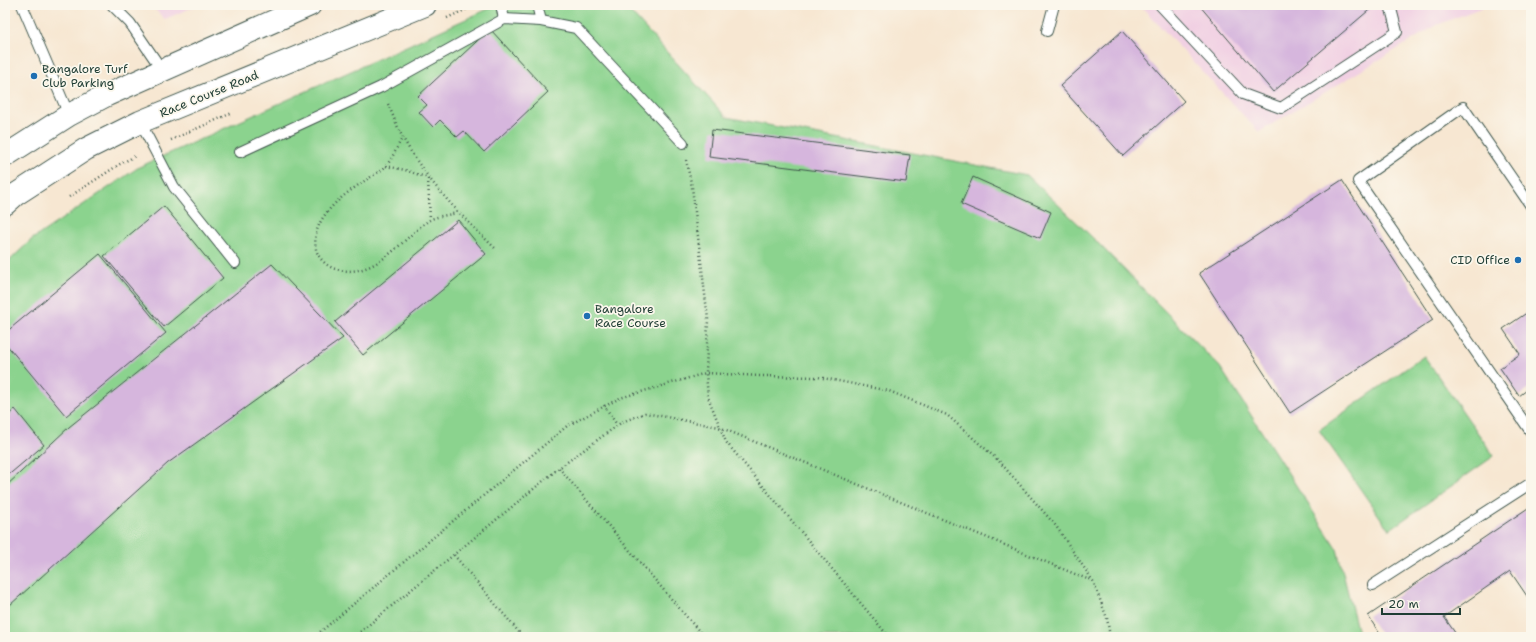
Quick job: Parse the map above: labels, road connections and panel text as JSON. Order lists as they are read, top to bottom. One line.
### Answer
{"streets":{"main road":["Race Course Road"]},"places":["Bangalore Turf Club Parking","CID Office","Bangalore Race Course"],"scale_bar":"20 m"}
